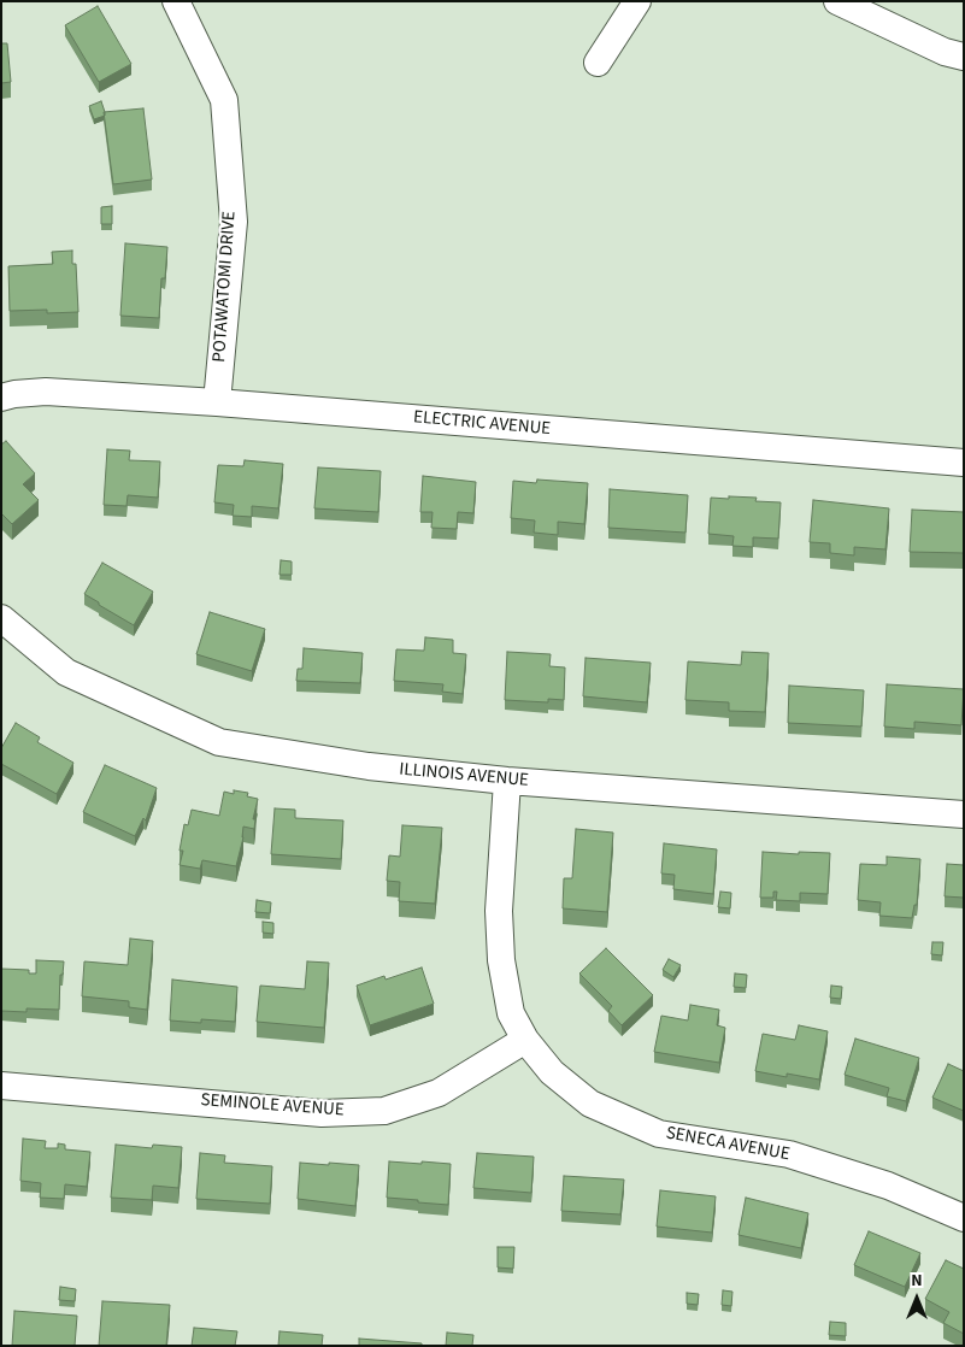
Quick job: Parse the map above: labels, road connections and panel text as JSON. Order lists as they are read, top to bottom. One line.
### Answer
{"streets":{"street":["POTAWATOMI DRIVE","ELECTRIC AVENUE","ILLINOIS AVENUE","SEMINOLE AVENUE","SENECA AVENUE"]},"crossings":[["POTAWATOMI DRIVE","ELECTRIC AVENUE"],["ILLINOIS AVENUE","SENECA AVENUE"],["SEMINOLE AVENUE","SENECA AVENUE"]],"north":"top"}
